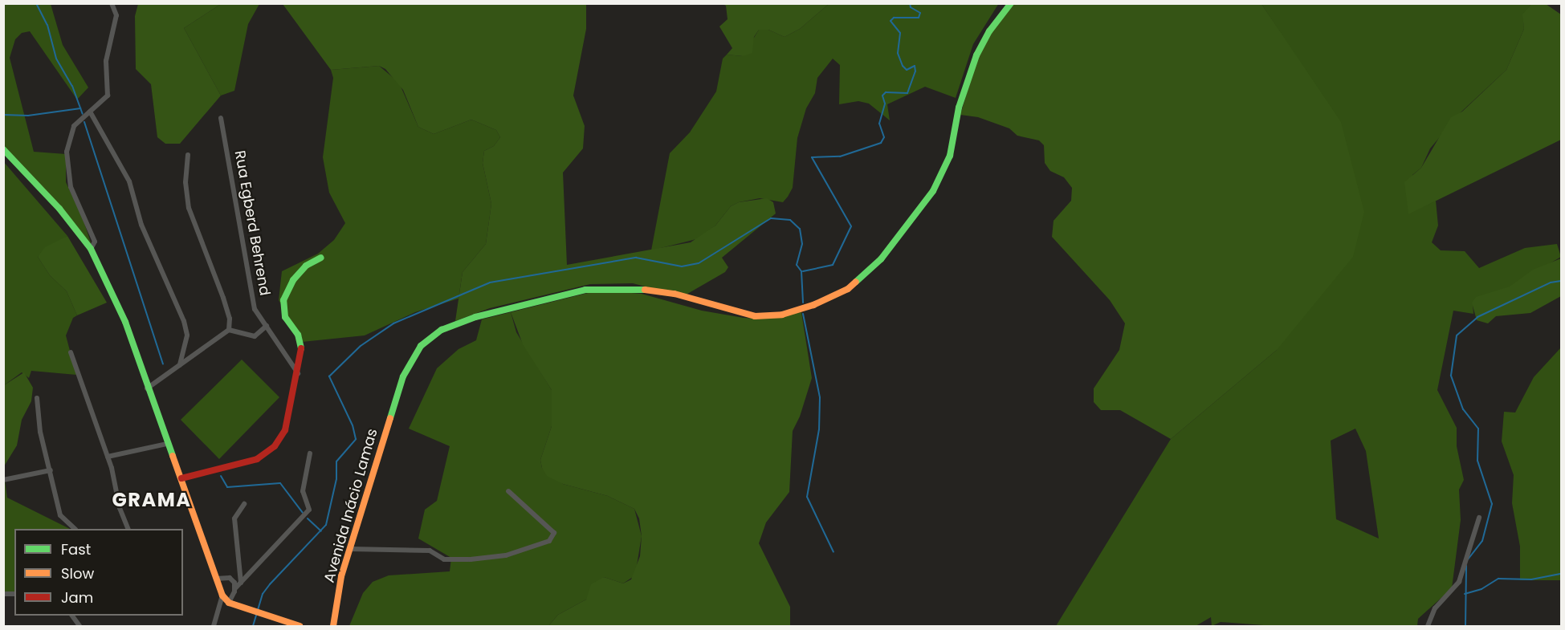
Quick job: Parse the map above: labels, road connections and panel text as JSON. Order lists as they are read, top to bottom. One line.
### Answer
{"streets":{"main road":["Avenida Inácio Lamas"],"street":["Rua Egberd Behrend"]},"districts":["GRAMA"],"legend":["Fast","Slow","Jam"]}
